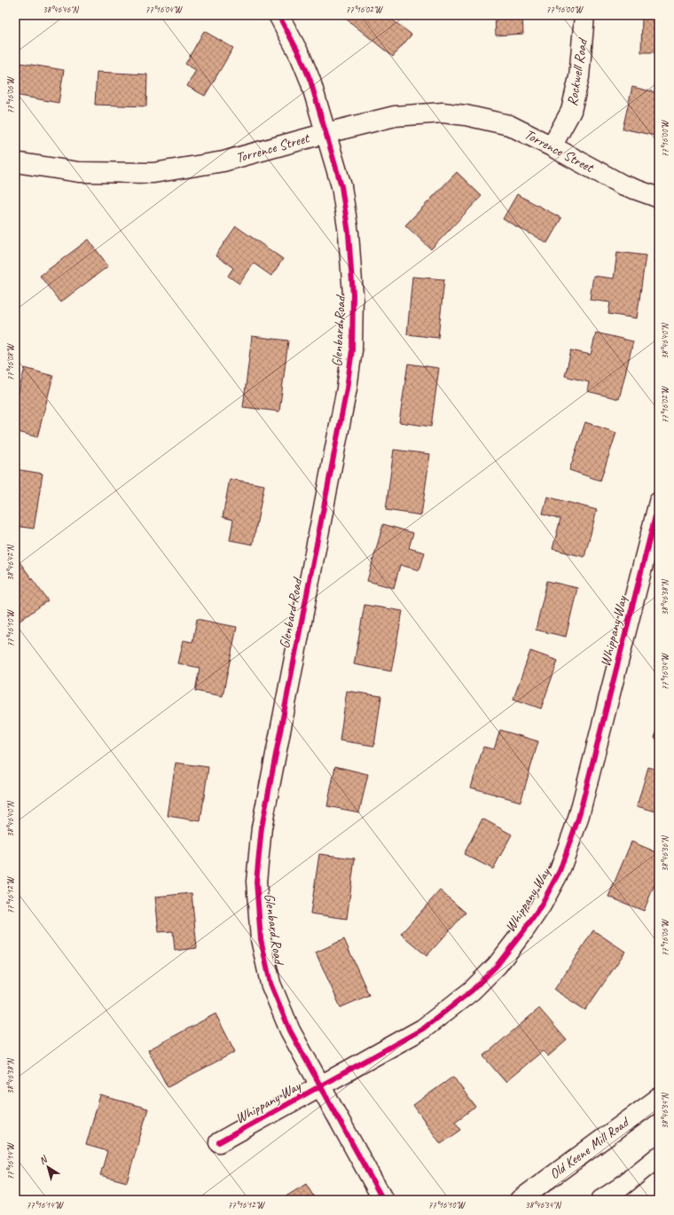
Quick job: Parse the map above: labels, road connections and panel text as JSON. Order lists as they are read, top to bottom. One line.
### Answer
{"streets":{"street":["Rockwell Road","Torrence Street","Glenbard Road","Whippany Way","Old Keene Mill Road"]},"crossings":[["Rockwell Road","Torrence Street"],["Torrence Street","Glenbard Road"],["Glenbard Road","Whippany Way"]],"north":"top left","coordinates":["38°46'46\"N","77°16'04\"W","77°16'02\"W","77°16'00\"W","77°16'06\"W","38°46'40\"N","77°16'08\"W","38°46'42\"N","38°46'38\"N","77°16'10\"W","38°46'36\"N","77°16'12\"W","38°46'34\"N","77°16'14\"W"]}
